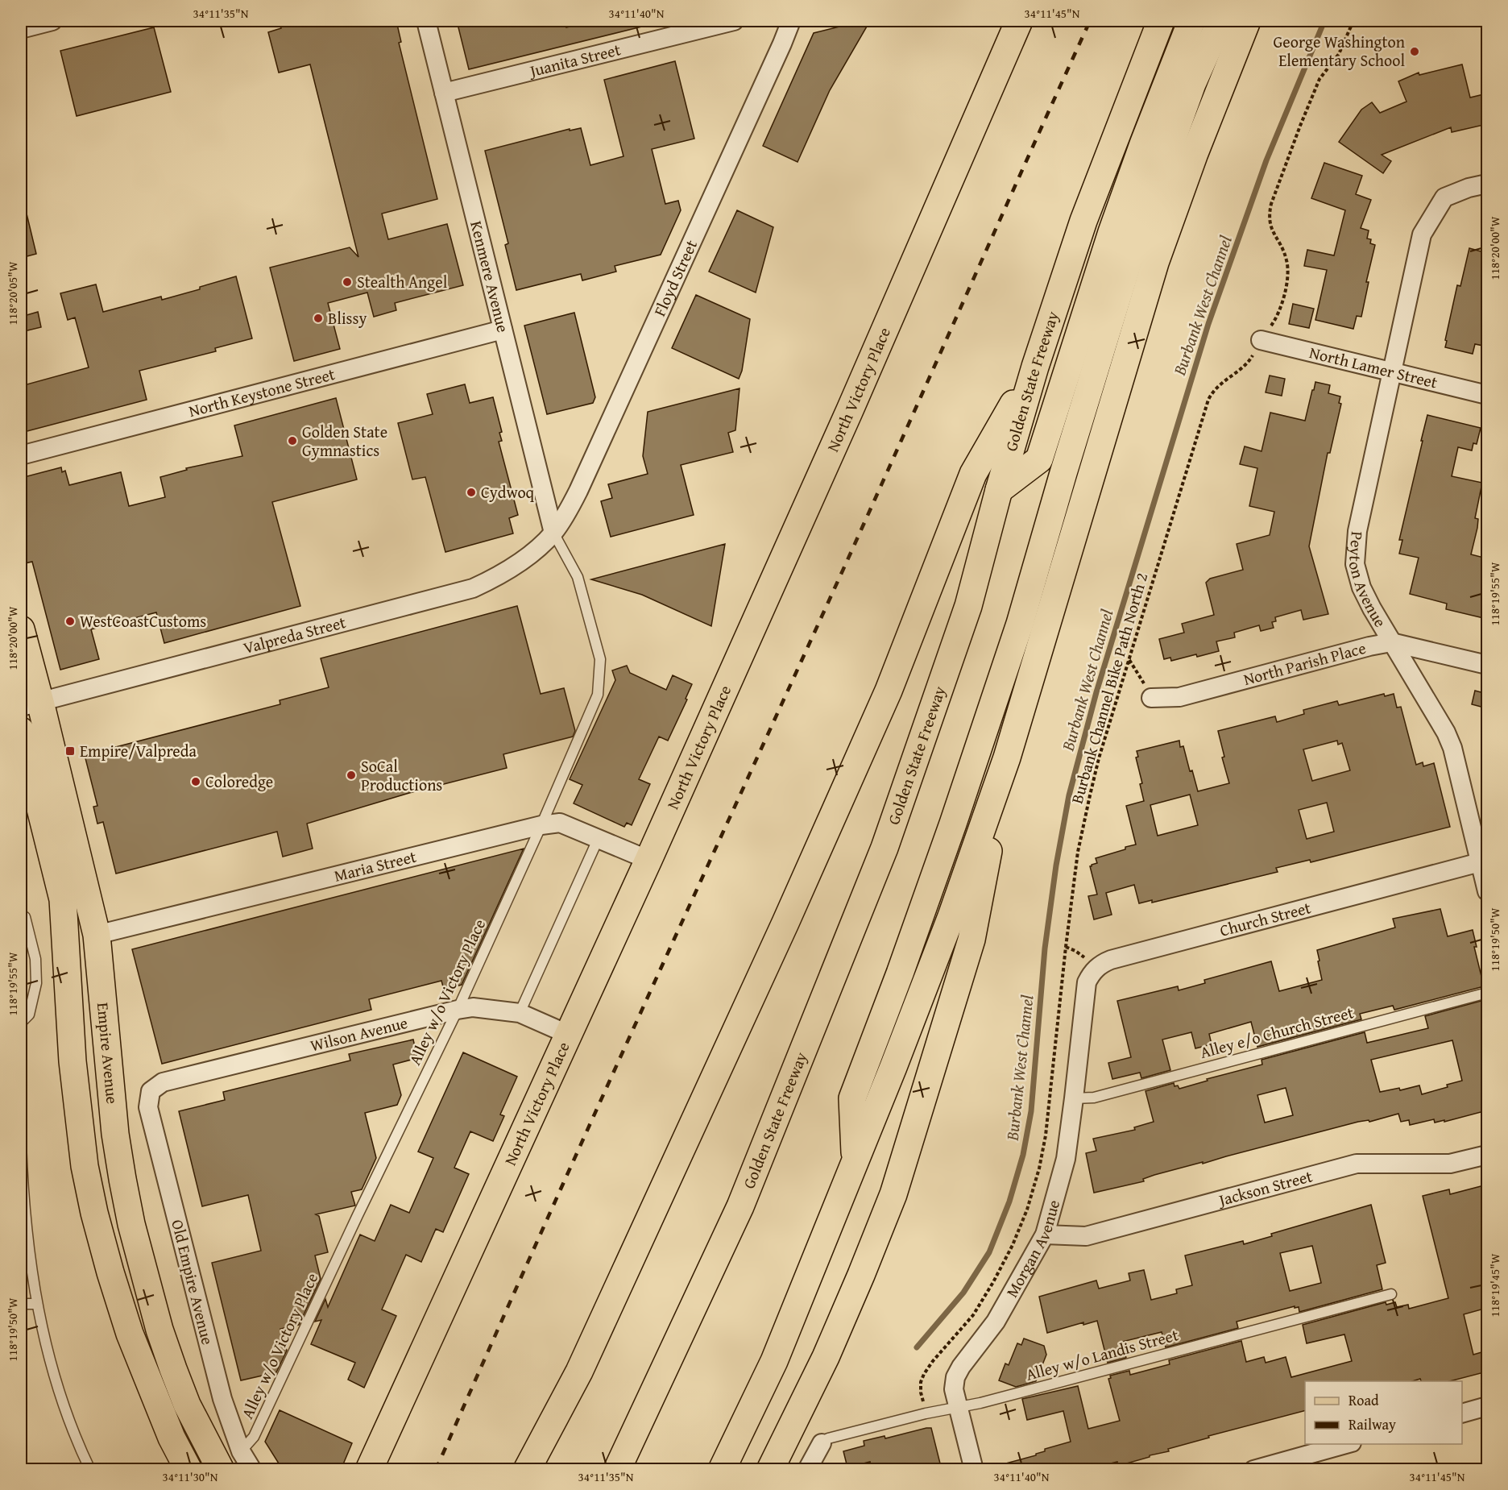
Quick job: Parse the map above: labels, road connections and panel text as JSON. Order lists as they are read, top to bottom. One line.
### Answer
{"streets":{"main road":["Golden State Freeway","North Victory Place","Empire Avenue"],"street":["Juanita Street","Kenmere Avenue","Floyd Street","North Lamer Street","North Keystone Street","Peyton Avenue","Valpreda Street","North Parish Place","Maria Street","Church Street","Wilson Avenue","Jackson Street","Morgan Avenue","Old Empire Avenue"],"lane":["Alley w/o Victory Place","Alley e/o Church Street","Alley w/o Landis Street"],"path":["Burbank Channel Bike Path North 2"]},"crossings":[["Juanita Street","Kenmere Avenue"],["Kenmere Avenue","Floyd Street"],["Kenmere Avenue","North Keystone Street"],["Kenmere Avenue","Valpreda Street"],["Kenmere Avenue","Alley w/o Victory Place"],["Floyd Street","Valpreda Street"],["Floyd Street","Alley w/o Victory Place"],["North Lamer Street","Peyton Avenue"],["North Lamer Street","Burbank Channel Bike Path North 2"],["North Victory Place","Maria Street"],["North Victory Place","Wilson Avenue"],["Peyton Avenue","North Parish Place"],["Peyton Avenue","Church Street"],["Valpreda Street","Alley w/o Victory Place"],["Valpreda Street","Empire Avenue"],["Burbank Channel Bike Path North 2","Alley w/o Landis Street"],["Maria Street","Alley w/o Victory Place"],["Maria Street","Empire Avenue"],["Church Street","Morgan Avenue"],["Alley w/o Victory Place","Wilson Avenue"],["Alley w/o Victory Place","Old Empire Avenue"],["Alley e/o Church Street","Morgan Avenue"],["Wilson Avenue","Old Empire Avenue"],["Jackson Street","Morgan Avenue"],["Morgan Avenue","Alley w/o Landis Street"]],"water":["Burbank West Channel"],"places":{"other":["George Washington Elementary School","Stealth Angel","Blissy","Golden State Gymnastics","Cydwoq","WestCoastCustoms","SoCal Productions","Coloredge"],"transit":["Empire/Valpreda"]},"legend":["Road","Railway"],"coordinates":["34°11'35\"N","34°11'40\"N","34°11'45\"N","118°20'00\"W","118°20'05\"W","118°19'55\"W","118°19'50\"W","118°19'45\"W","34°11'30\"N"]}
